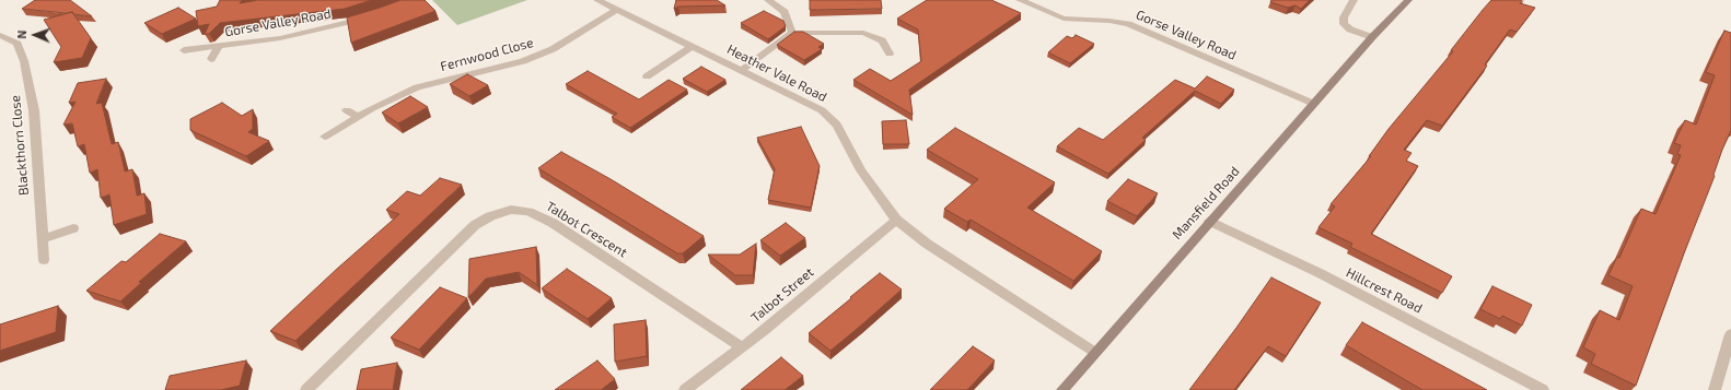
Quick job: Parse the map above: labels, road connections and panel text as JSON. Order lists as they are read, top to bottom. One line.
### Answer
{"streets":{"main road":["Mansfield Road"],"street":["Gorse Valley Road","Fernwood Close","Heather Vale Road","Blackthorn Close","Talbot Crescent","Hillcrest Road","Talbot Street"]},"crossings":[["Gorse Valley Road","Mansfield Road"],["Fernwood Close","Heather Vale Road"],["Heather Vale Road","Mansfield Road"],["Heather Vale Road","Talbot Street"],["Mansfield Road","Hillcrest Road"],["Talbot Crescent","Talbot Street"]],"north":"left"}
